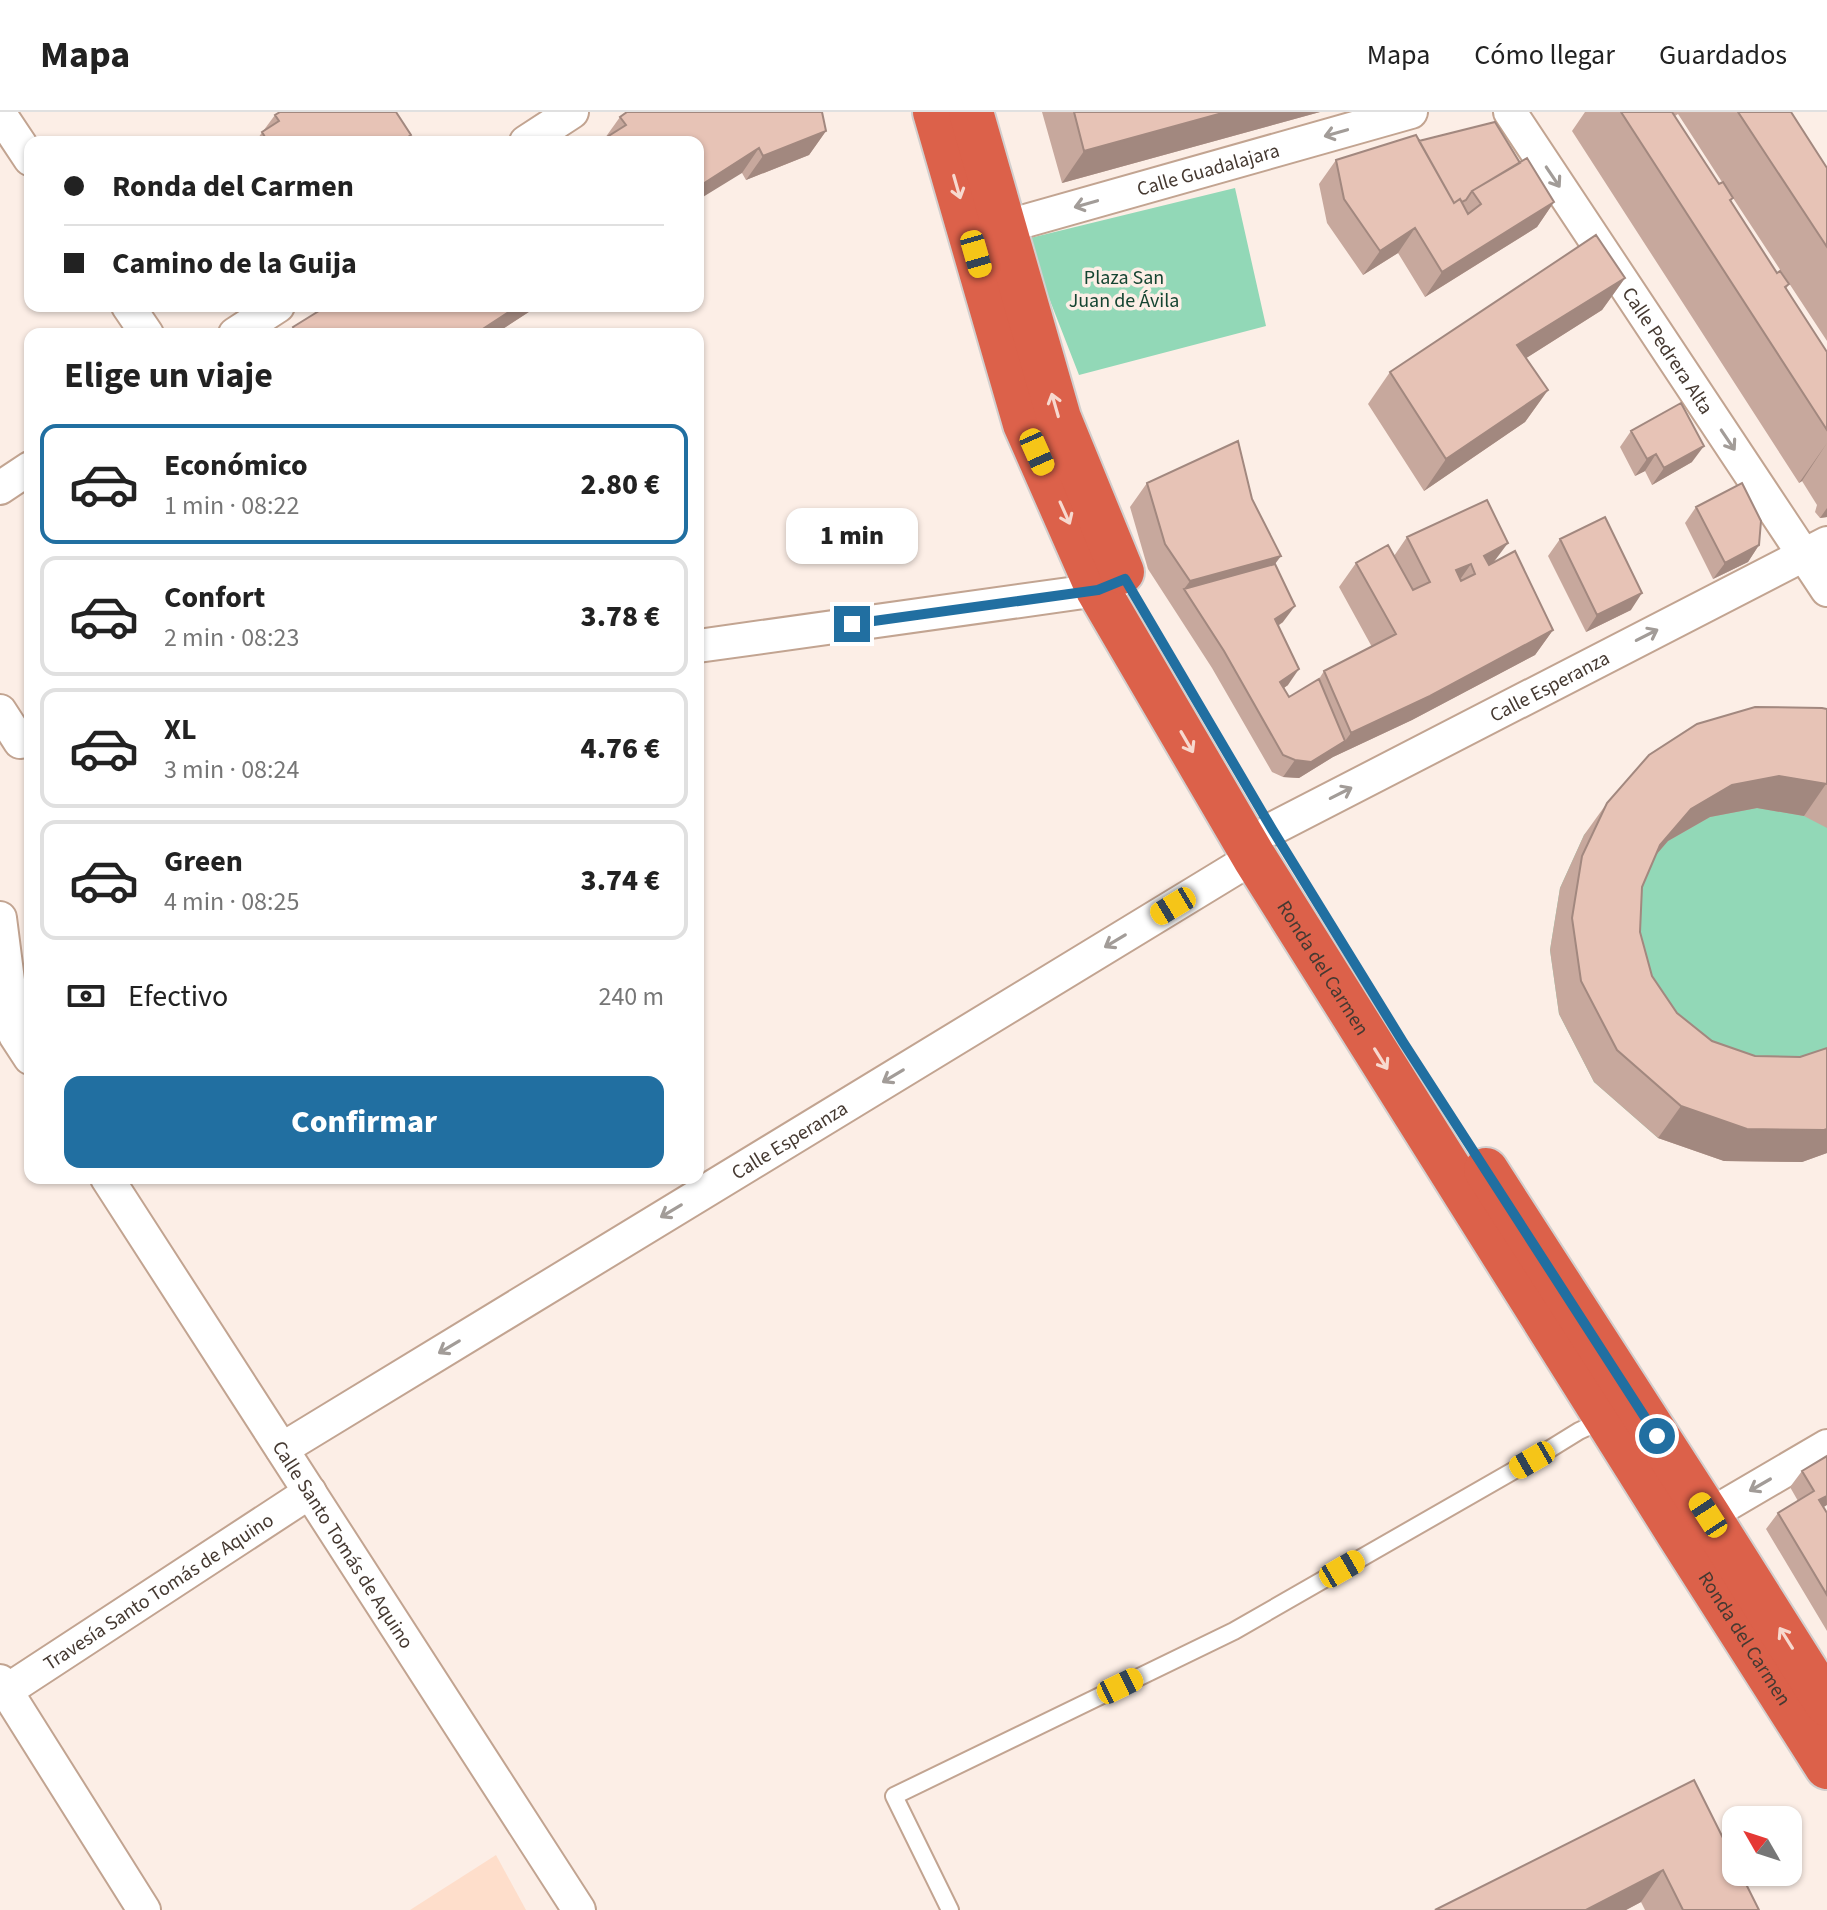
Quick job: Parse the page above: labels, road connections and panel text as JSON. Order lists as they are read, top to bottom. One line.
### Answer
{"streets":{"highway":["Ronda del Carmen"],"street":["Calle Guadalajara","Calle Pedrera Alta","Calle Esperanza","Calle Santo Tomás de Aquino","Travesía Santo Tomás de Aquino"]},"crossings":[["Calle Guadalajara","Ronda del Carmen"],["Calle Pedrera Alta","Calle Esperanza"],["Calle Esperanza","Ronda del Carmen"],["Calle Esperanza","Calle Santo Tomás de Aquino"],["Calle Santo Tomás de Aquino","Travesía Santo Tomás de Aquino"]],"one_way":["Calle Guadalajara","Calle Pedrera Alta"],"parks":["Plaza San Juan de Ávila"],"north":"top left","page":{"header":"Mapa","nav":["Mapa","Cómo llegar","Guardados"],"banner":["Ronda del Carmen","Camino de la Guija"],"heading":"Elige un viaje","list":[{"name":"Económico","note":"1 min · 08:22","value":"2.80 €"},{"name":"Confort","note":"2 min · 08:23","value":"3.78 €"},{"name":"XL","note":"3 min · 08:24","value":"4.76 €"},{"name":"Green","note":"4 min · 08:25","value":"3.74 €"}],"bubble":"1 min","pay":["Efectivo","240 m"],"buttons":"Confirmar"}}
